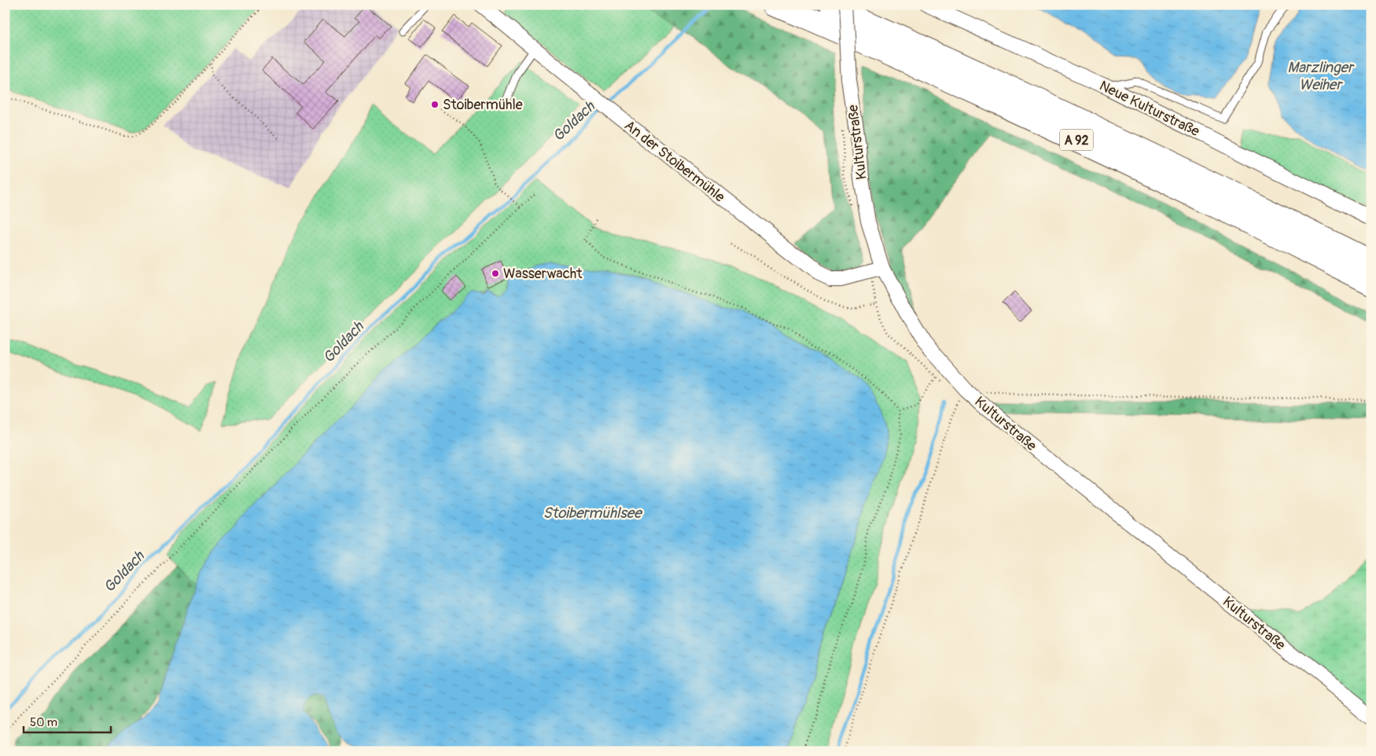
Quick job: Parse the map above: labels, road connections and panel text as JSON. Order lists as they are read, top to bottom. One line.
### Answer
{"streets":{"highway":["A 92"],"street":["Neue Kulturstraße","Kulturstraße","An der Stoibermühle"]},"crossings":[["Kulturstraße","An der Stoibermühle"]],"water":["Marzlinger Weiher","Goldach","Stoibermühlsee"],"places":["Stoibermühle","Wasserwacht"],"scale_bar":"50 m"}
